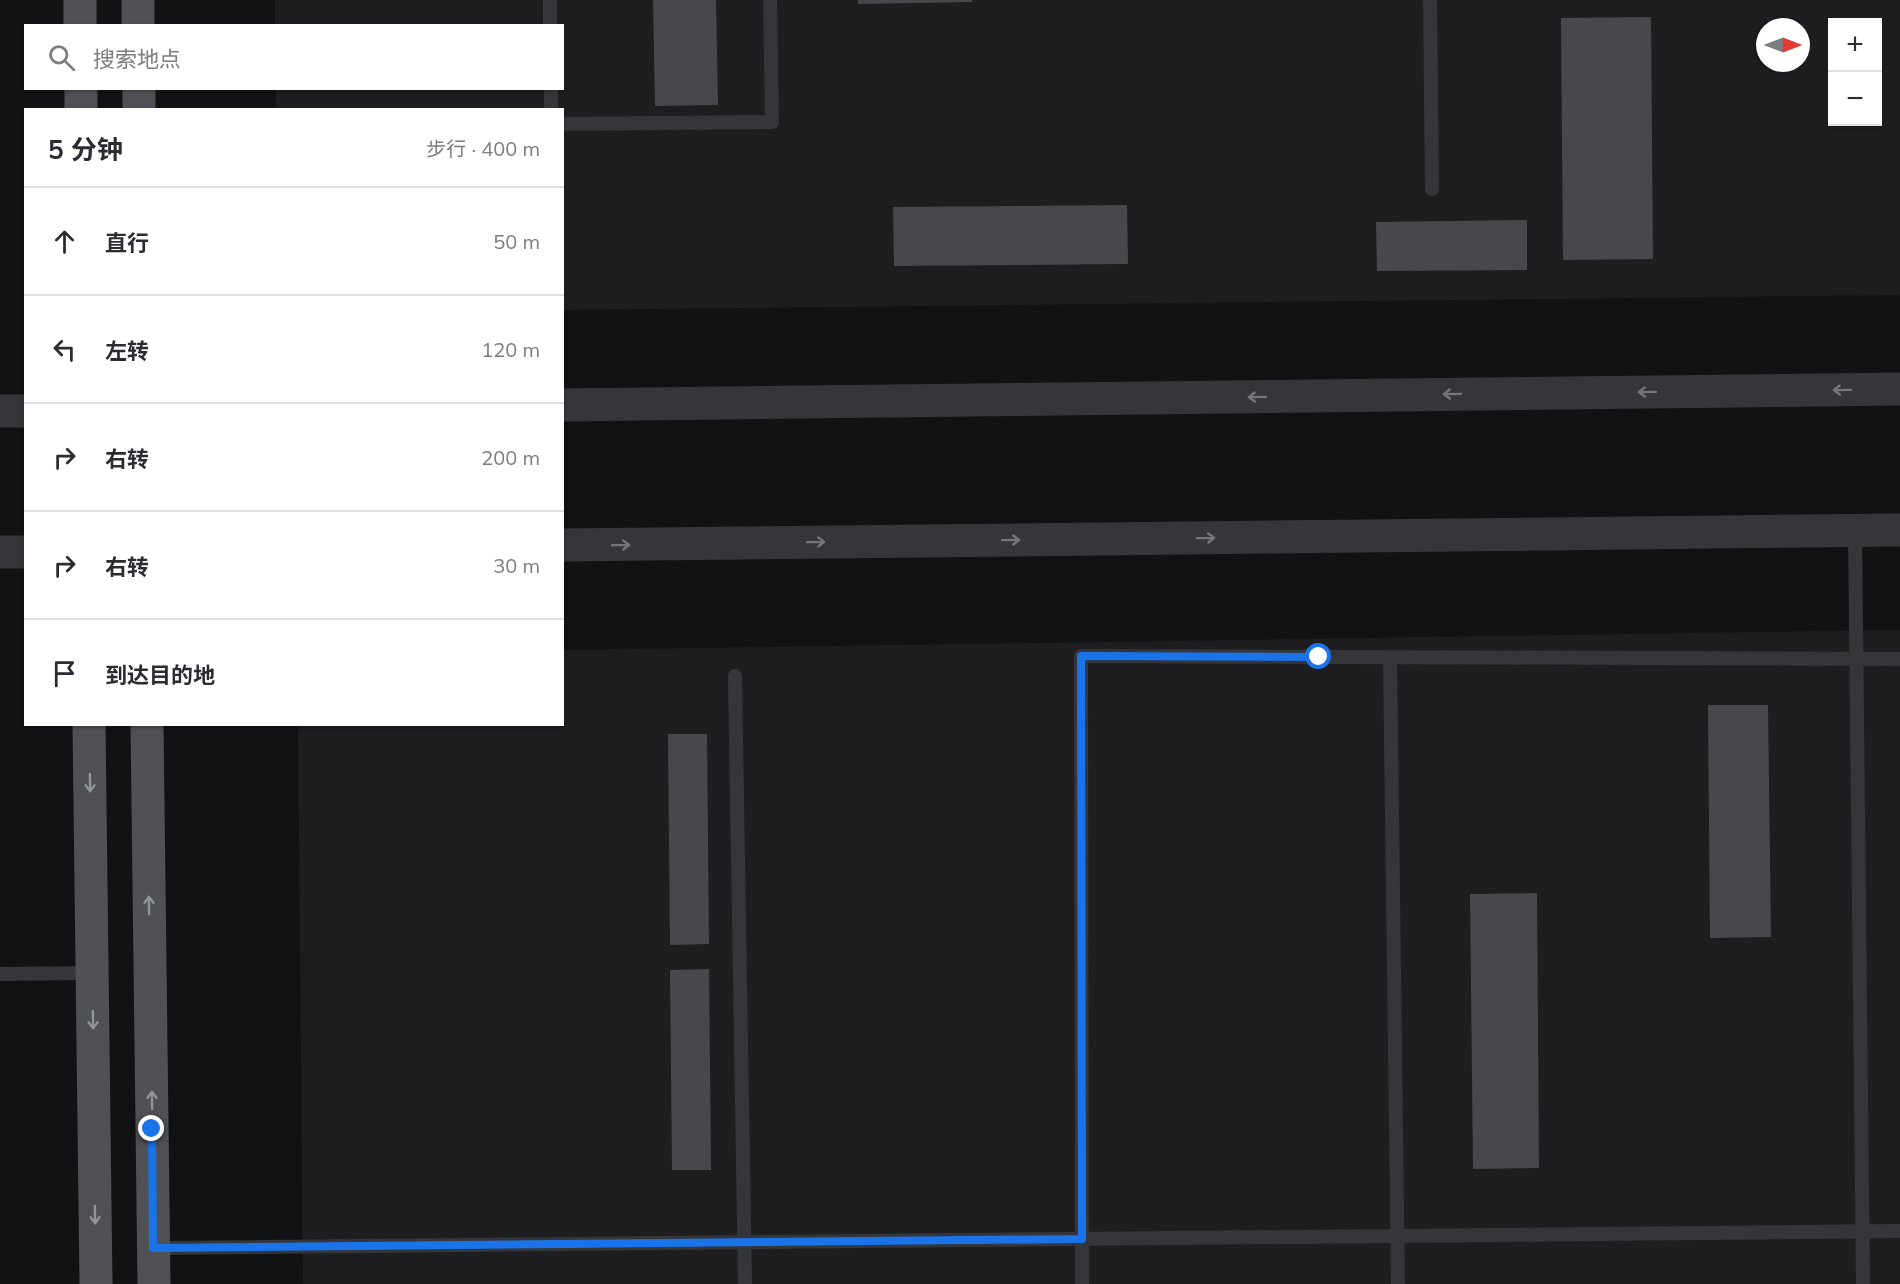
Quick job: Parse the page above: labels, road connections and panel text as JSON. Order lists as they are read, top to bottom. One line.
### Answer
{"north":"right","page":{"map_buttons":["+","−"],"search":"搜索地点","heading":["5 分钟","步行 · 400 m"],"list":[["直行","50 m"],["左转","120 m"],["右转","200 m"],["右转","30 m"],"到达目的地"]}}
